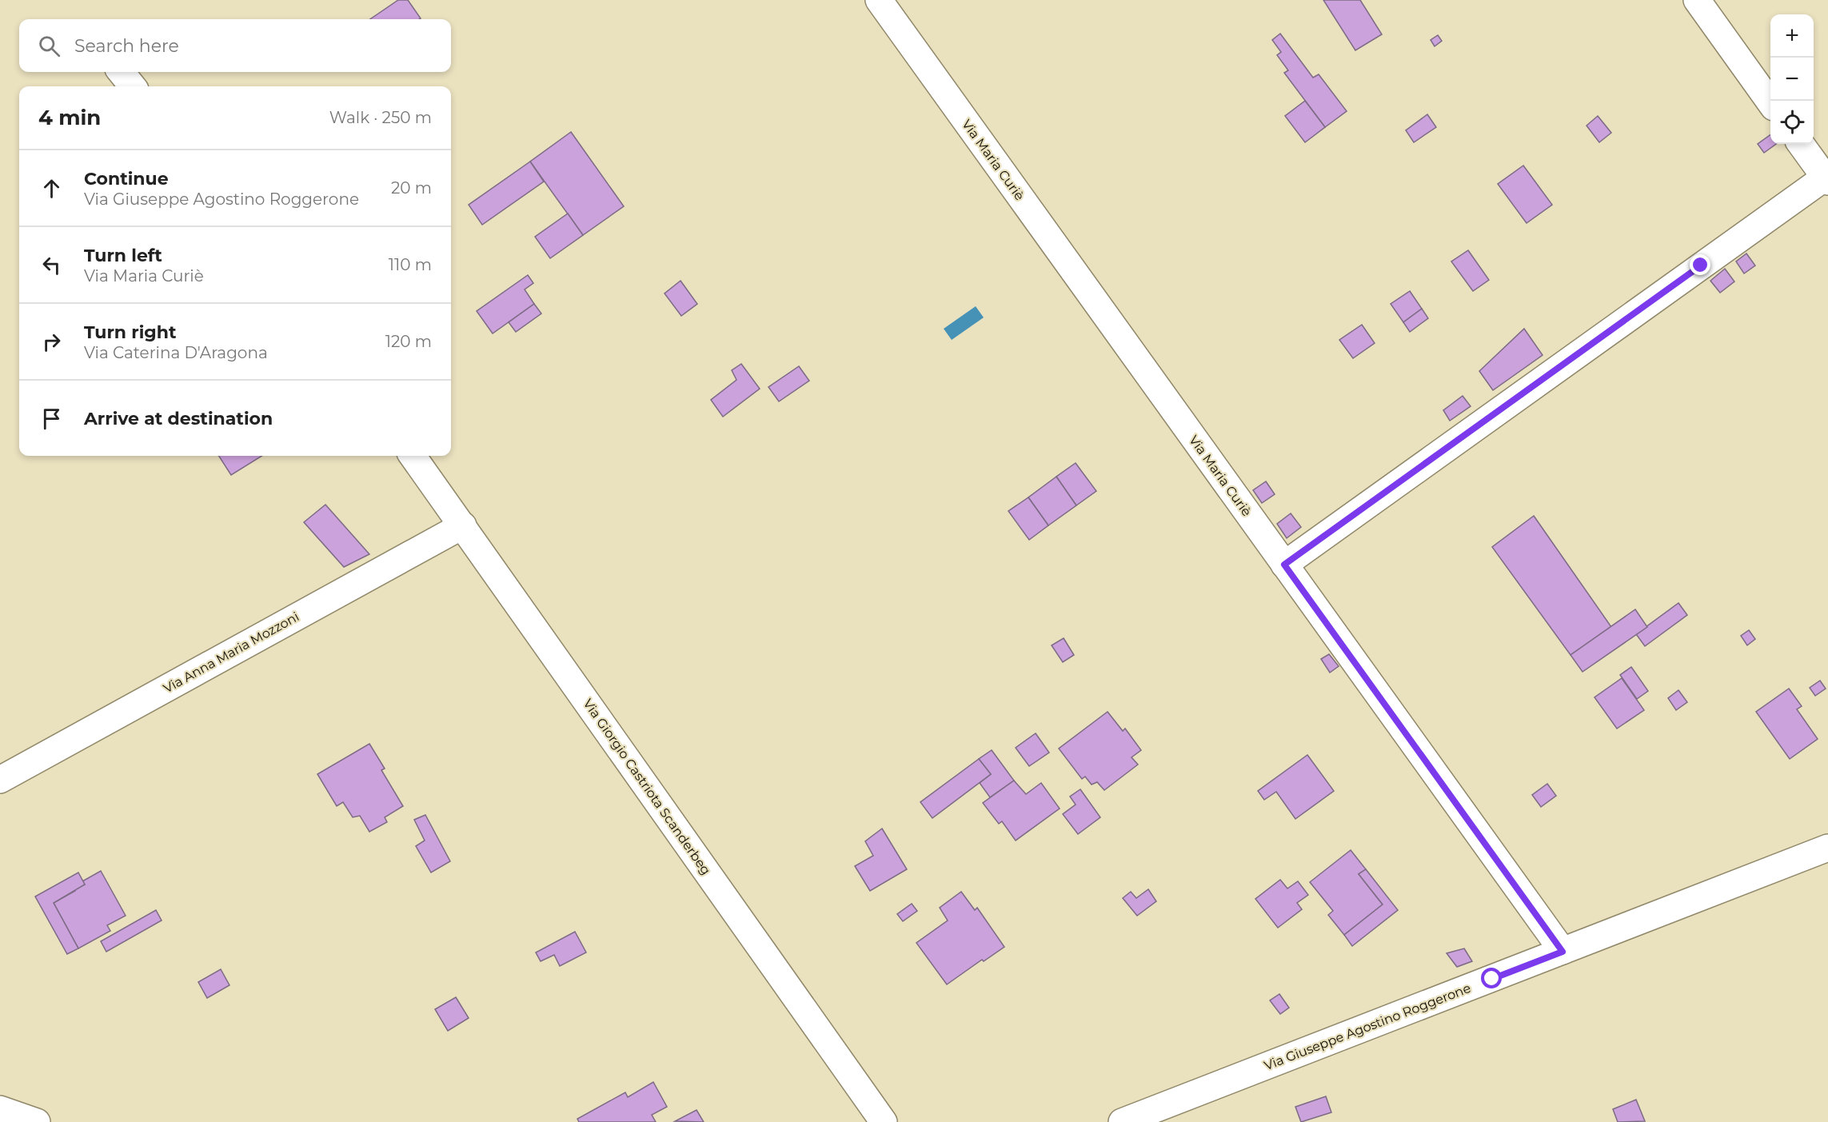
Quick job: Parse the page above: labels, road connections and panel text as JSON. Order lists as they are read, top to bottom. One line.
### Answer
{"streets":{"street":["Via Maria Curiè","Via Anna Maria Mozzoni","Via Giorgio Castriota Scanderbeg","Via Giuseppe Agostino Roggerone"]},"crossings":[["Via Maria Curiè","Via Giuseppe Agostino Roggerone"],["Via Anna Maria Mozzoni","Via Giorgio Castriota Scanderbeg"]],"page":{"map_buttons":["+","−"],"search":"Search here","heading":["4 min","Walk · 250 m"],"list":[["Continue","Via Giuseppe Agostino Roggerone","20 m"],["Turn left","Via Maria Curiè","110 m"],["Turn right","Via Caterina D'Aragona","120 m"],"Arrive at destination"]}}
